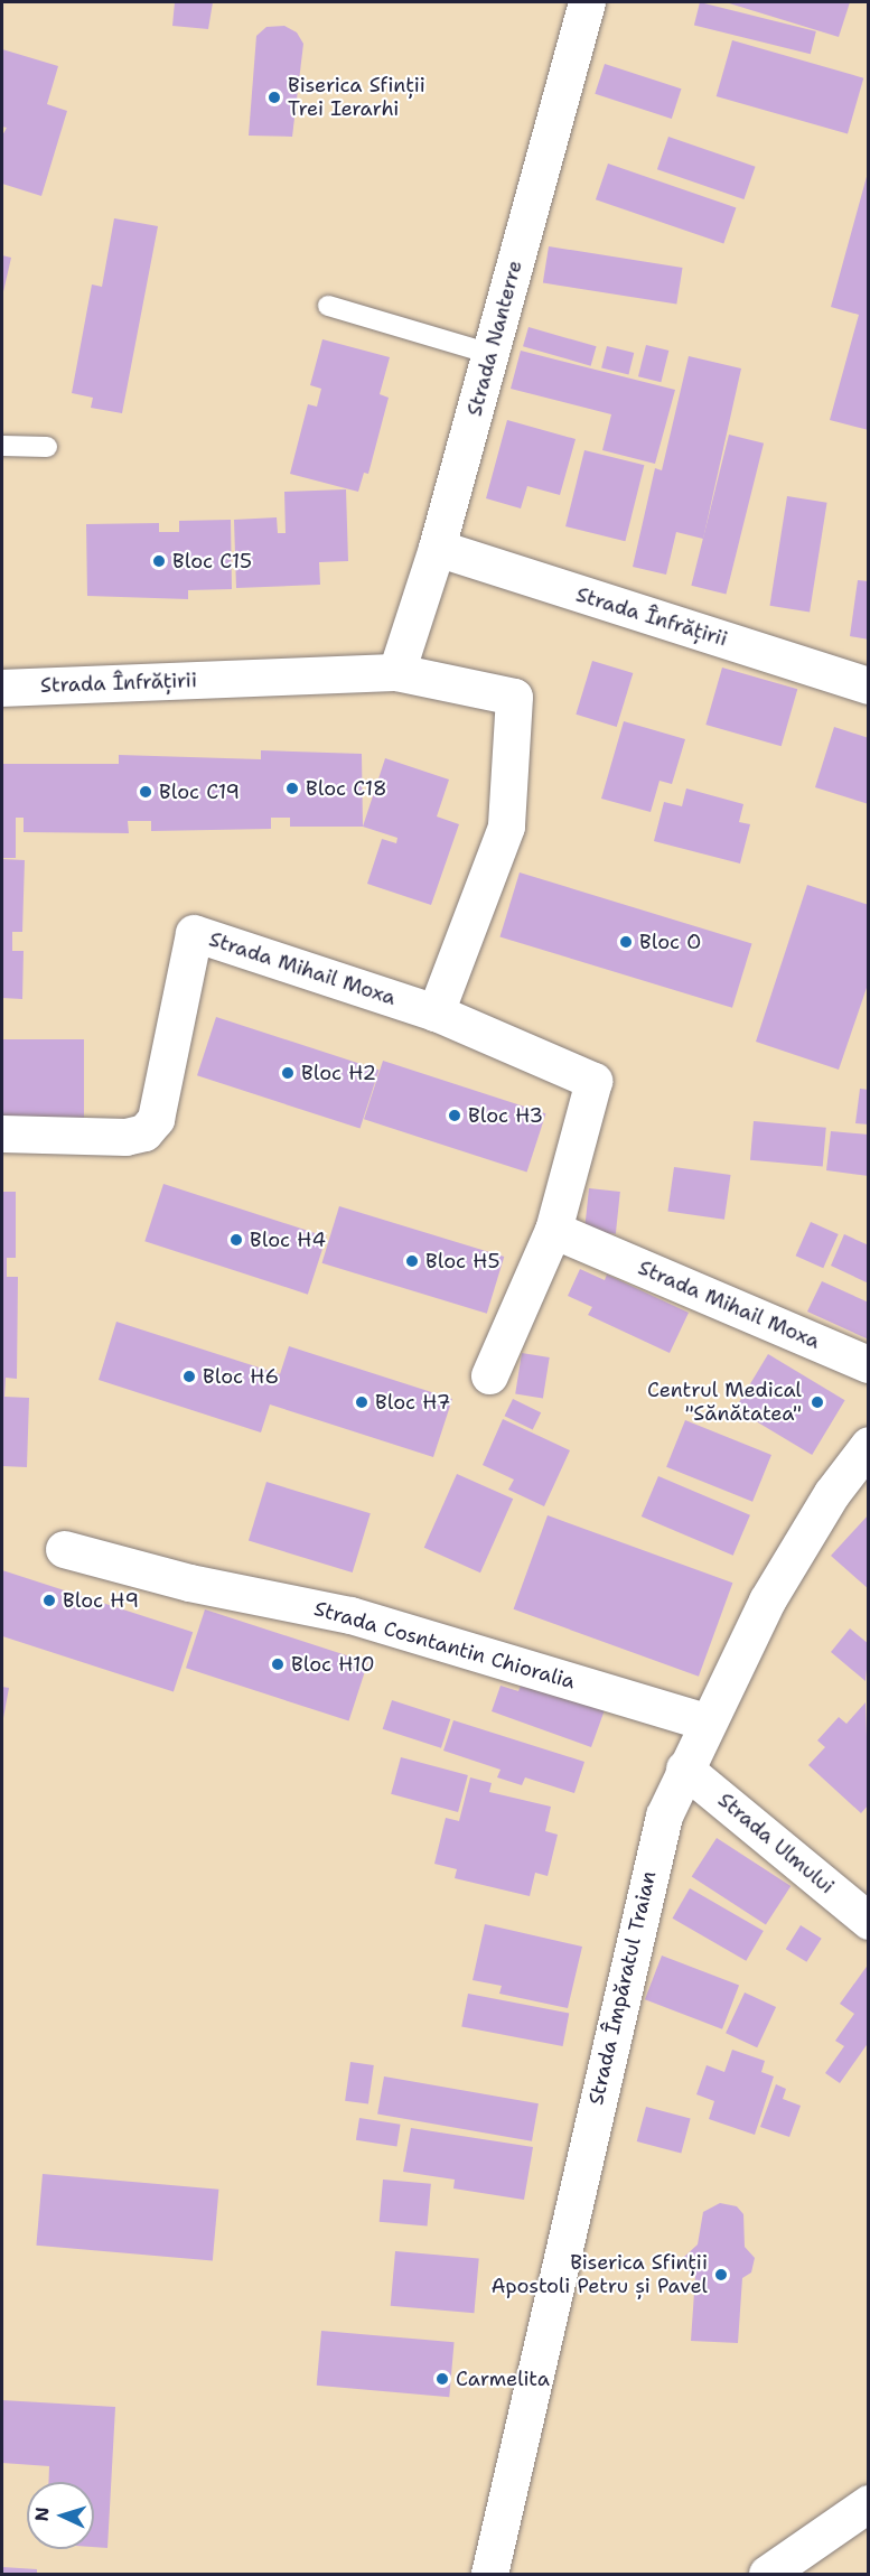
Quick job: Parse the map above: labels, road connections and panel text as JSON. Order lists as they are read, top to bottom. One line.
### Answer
{"streets":{"street":["Strada Nanterre","Strada Înfrățirii","Strada Mihail Moxa","Strada Cosntantin Chioralia","Strada Ulmului","Strada Împăratul Traian"]},"crossings":[["Strada Nanterre","Strada Înfrățirii"],["Strada Cosntantin Chioralia","Strada Împăratul Traian"],["Strada Ulmului","Strada Împăratul Traian"]],"places":["Biserica Sfinții Trei Ierarhi","Bloc C15","Bloc C18","Bloc C19","Bloc O","Bloc H2","Bloc H3","Bloc H4","Bloc H5","Bloc H6","Bloc H7","Centrul Medical \"Sănătatea\"","Bloc H9","Bloc H10","Biserica Sfinții Apostoli Petru și Pavel","Carmelita"],"north":"left"}
